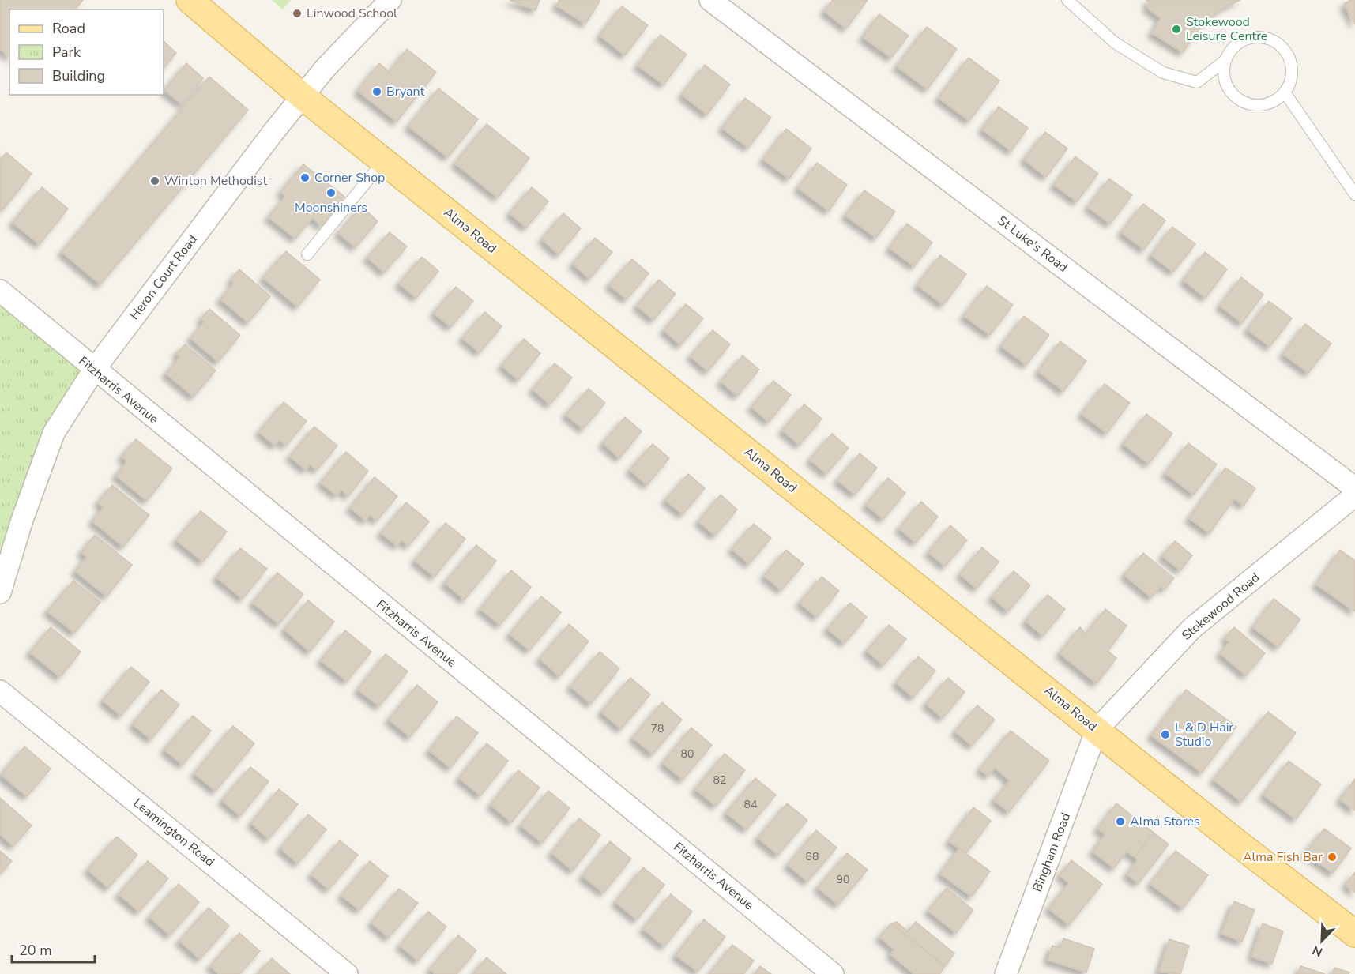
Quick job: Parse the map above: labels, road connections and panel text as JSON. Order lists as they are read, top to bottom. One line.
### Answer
{"streets":{"main road":["Alma Road"],"street":["St Luke's Road","Heron Court Road","Fitzharris Avenue","Stokewood Road","Leamington Road","Bingham Road"]},"crossings":[["Alma Road","Heron Court Road"],["Alma Road","Stokewood Road"],["Alma Road","Bingham Road"],["Heron Court Road","Fitzharris Avenue"],["Stokewood Road","Bingham Road"]],"places":["Linwood School","Stokewood Leisure Centre","Bryant","Corner Shop","Winton Methodist","Moonshiners","L & D Hair Studio","Alma Stores","Alma Fish Bar"],"house_numbers":["78","80","82","84","88","90"],"legend":["Road","Park","Building"],"scale_bar":"20 m","north":"bottom left"}
